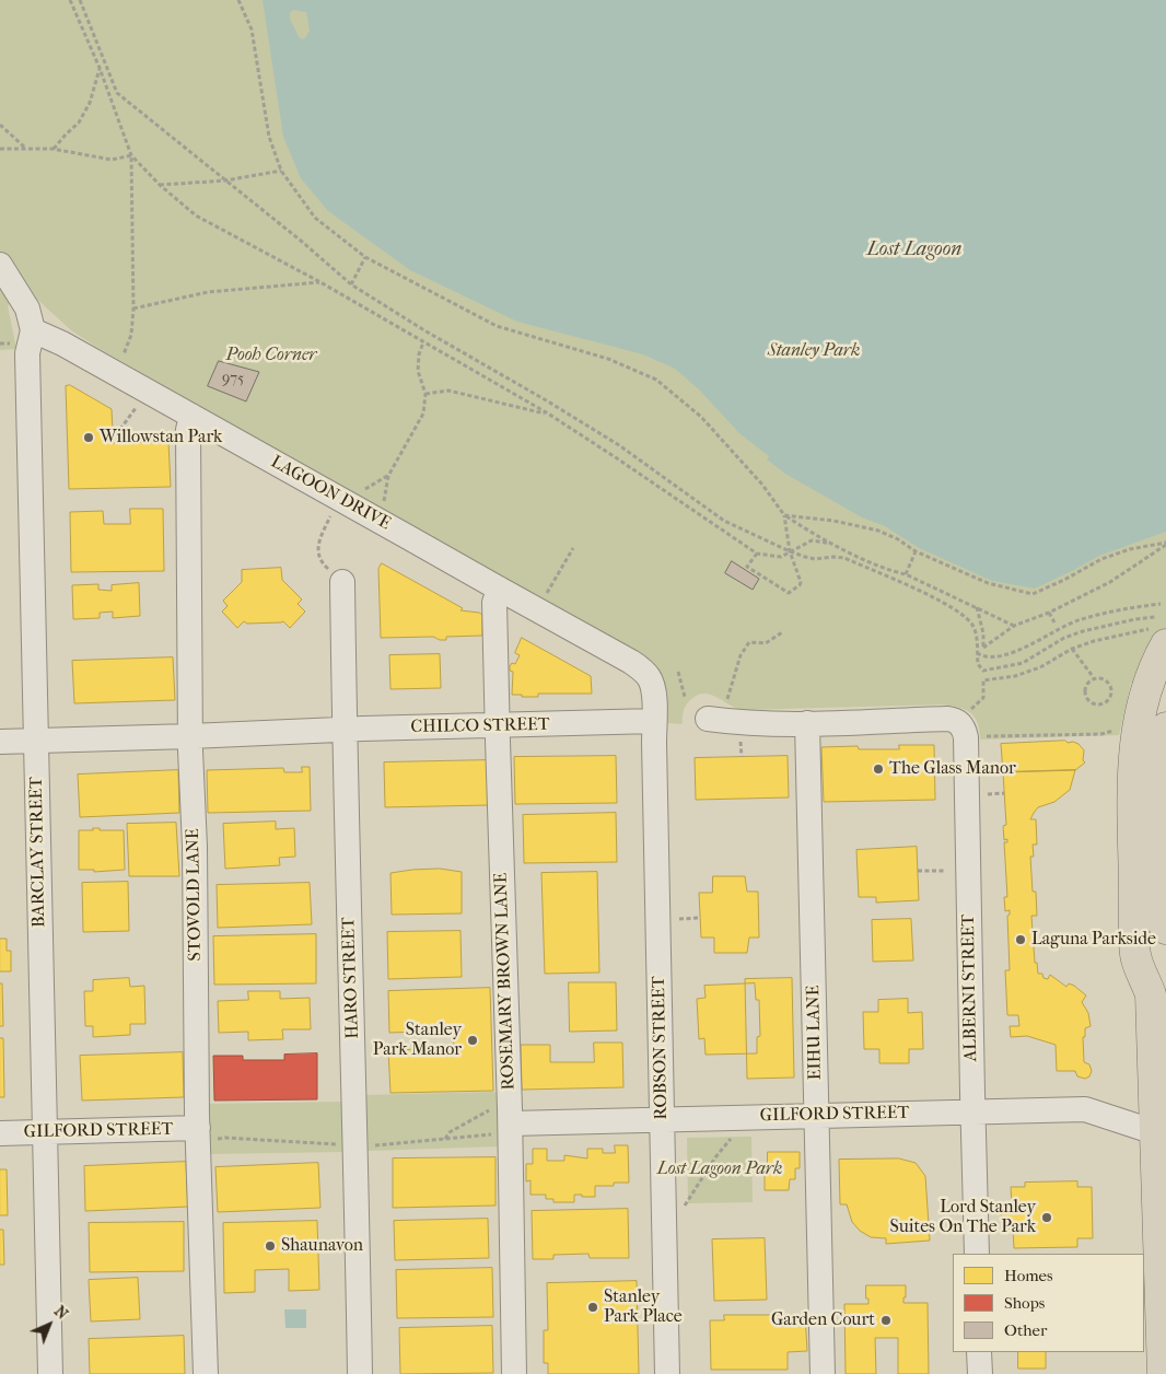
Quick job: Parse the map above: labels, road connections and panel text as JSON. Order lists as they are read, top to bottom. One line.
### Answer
{"streets":{"street":["LAGOON DRIVE","CHILCO STREET","BARCLAY STREET","STOVOLD LANE","HARO STREET","ROSEMARY BROWN LANE","ALBERNI STREET","EIHU LANE","ROBSON STREET","GILFORD STREET"]},"crossings":[["LAGOON DRIVE","CHILCO STREET"],["LAGOON DRIVE","BARCLAY STREET"],["LAGOON DRIVE","STOVOLD LANE"],["LAGOON DRIVE","ROSEMARY BROWN LANE"],["LAGOON DRIVE","ROBSON STREET"],["CHILCO STREET","BARCLAY STREET"],["CHILCO STREET","STOVOLD LANE"],["CHILCO STREET","HARO STREET"],["CHILCO STREET","ROSEMARY BROWN LANE"],["CHILCO STREET","ROBSON STREET"],["BARCLAY STREET","GILFORD STREET"],["STOVOLD LANE","GILFORD STREET"],["ROSEMARY BROWN LANE","GILFORD STREET"],["ALBERNI STREET","EIHU LANE"],["ALBERNI STREET","GILFORD STREET"],["EIHU LANE","GILFORD STREET"],["ROBSON STREET","GILFORD STREET"]],"water":["Lost Lagoon"],"parks":["Stanley Park","Pooh Corner","Lost Lagoon Park"],"places":["Willowstan Park","The Glass Manor","Laguna Parkside","Stanley Park Manor","Lord Stanley Suites On The Park","Shaunavon","Stanley Park Place","Garden Court"],"house_numbers":["975"],"legend":["Homes","Shops","Other"],"north":"top right"}
